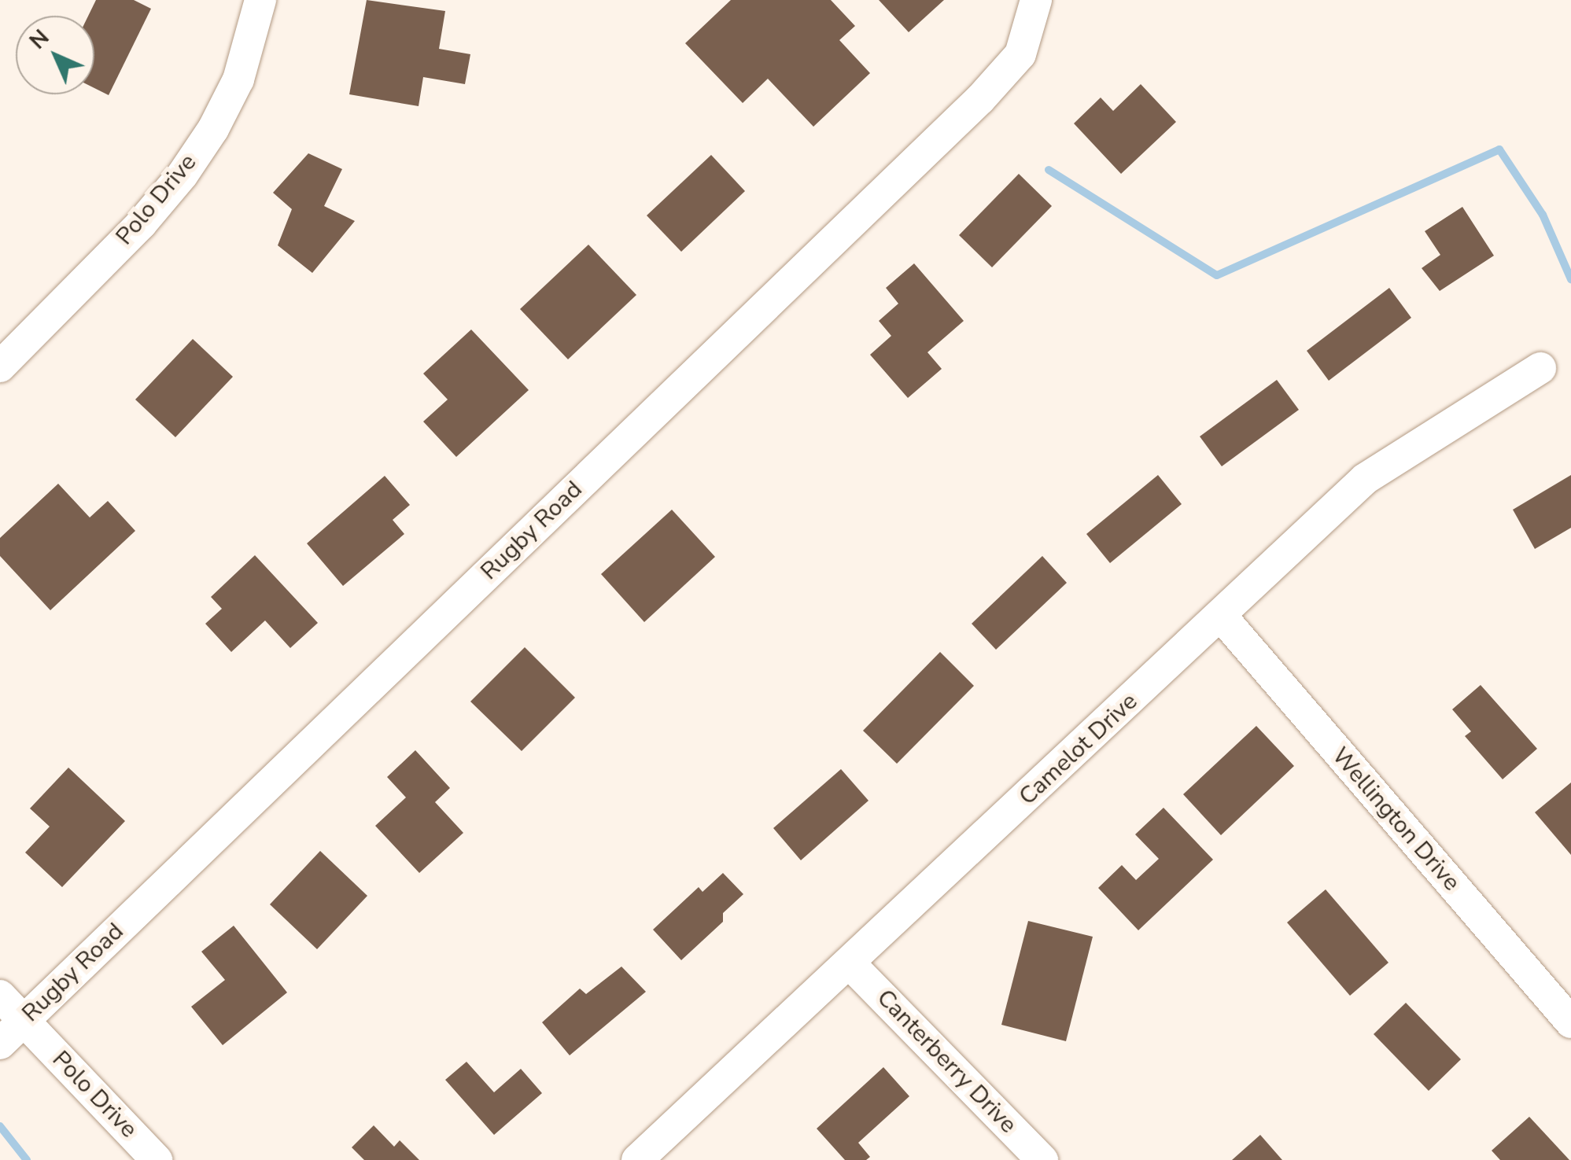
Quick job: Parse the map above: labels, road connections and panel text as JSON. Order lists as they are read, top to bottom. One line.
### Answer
{"streets":{"street":["Polo Drive","Rugby Road","Camelot Drive","Wellington Drive","Canterberry Drive"]},"crossings":[["Polo Drive","Rugby Road"],["Camelot Drive","Wellington Drive"],["Camelot Drive","Canterberry Drive"]],"north":"top left"}
